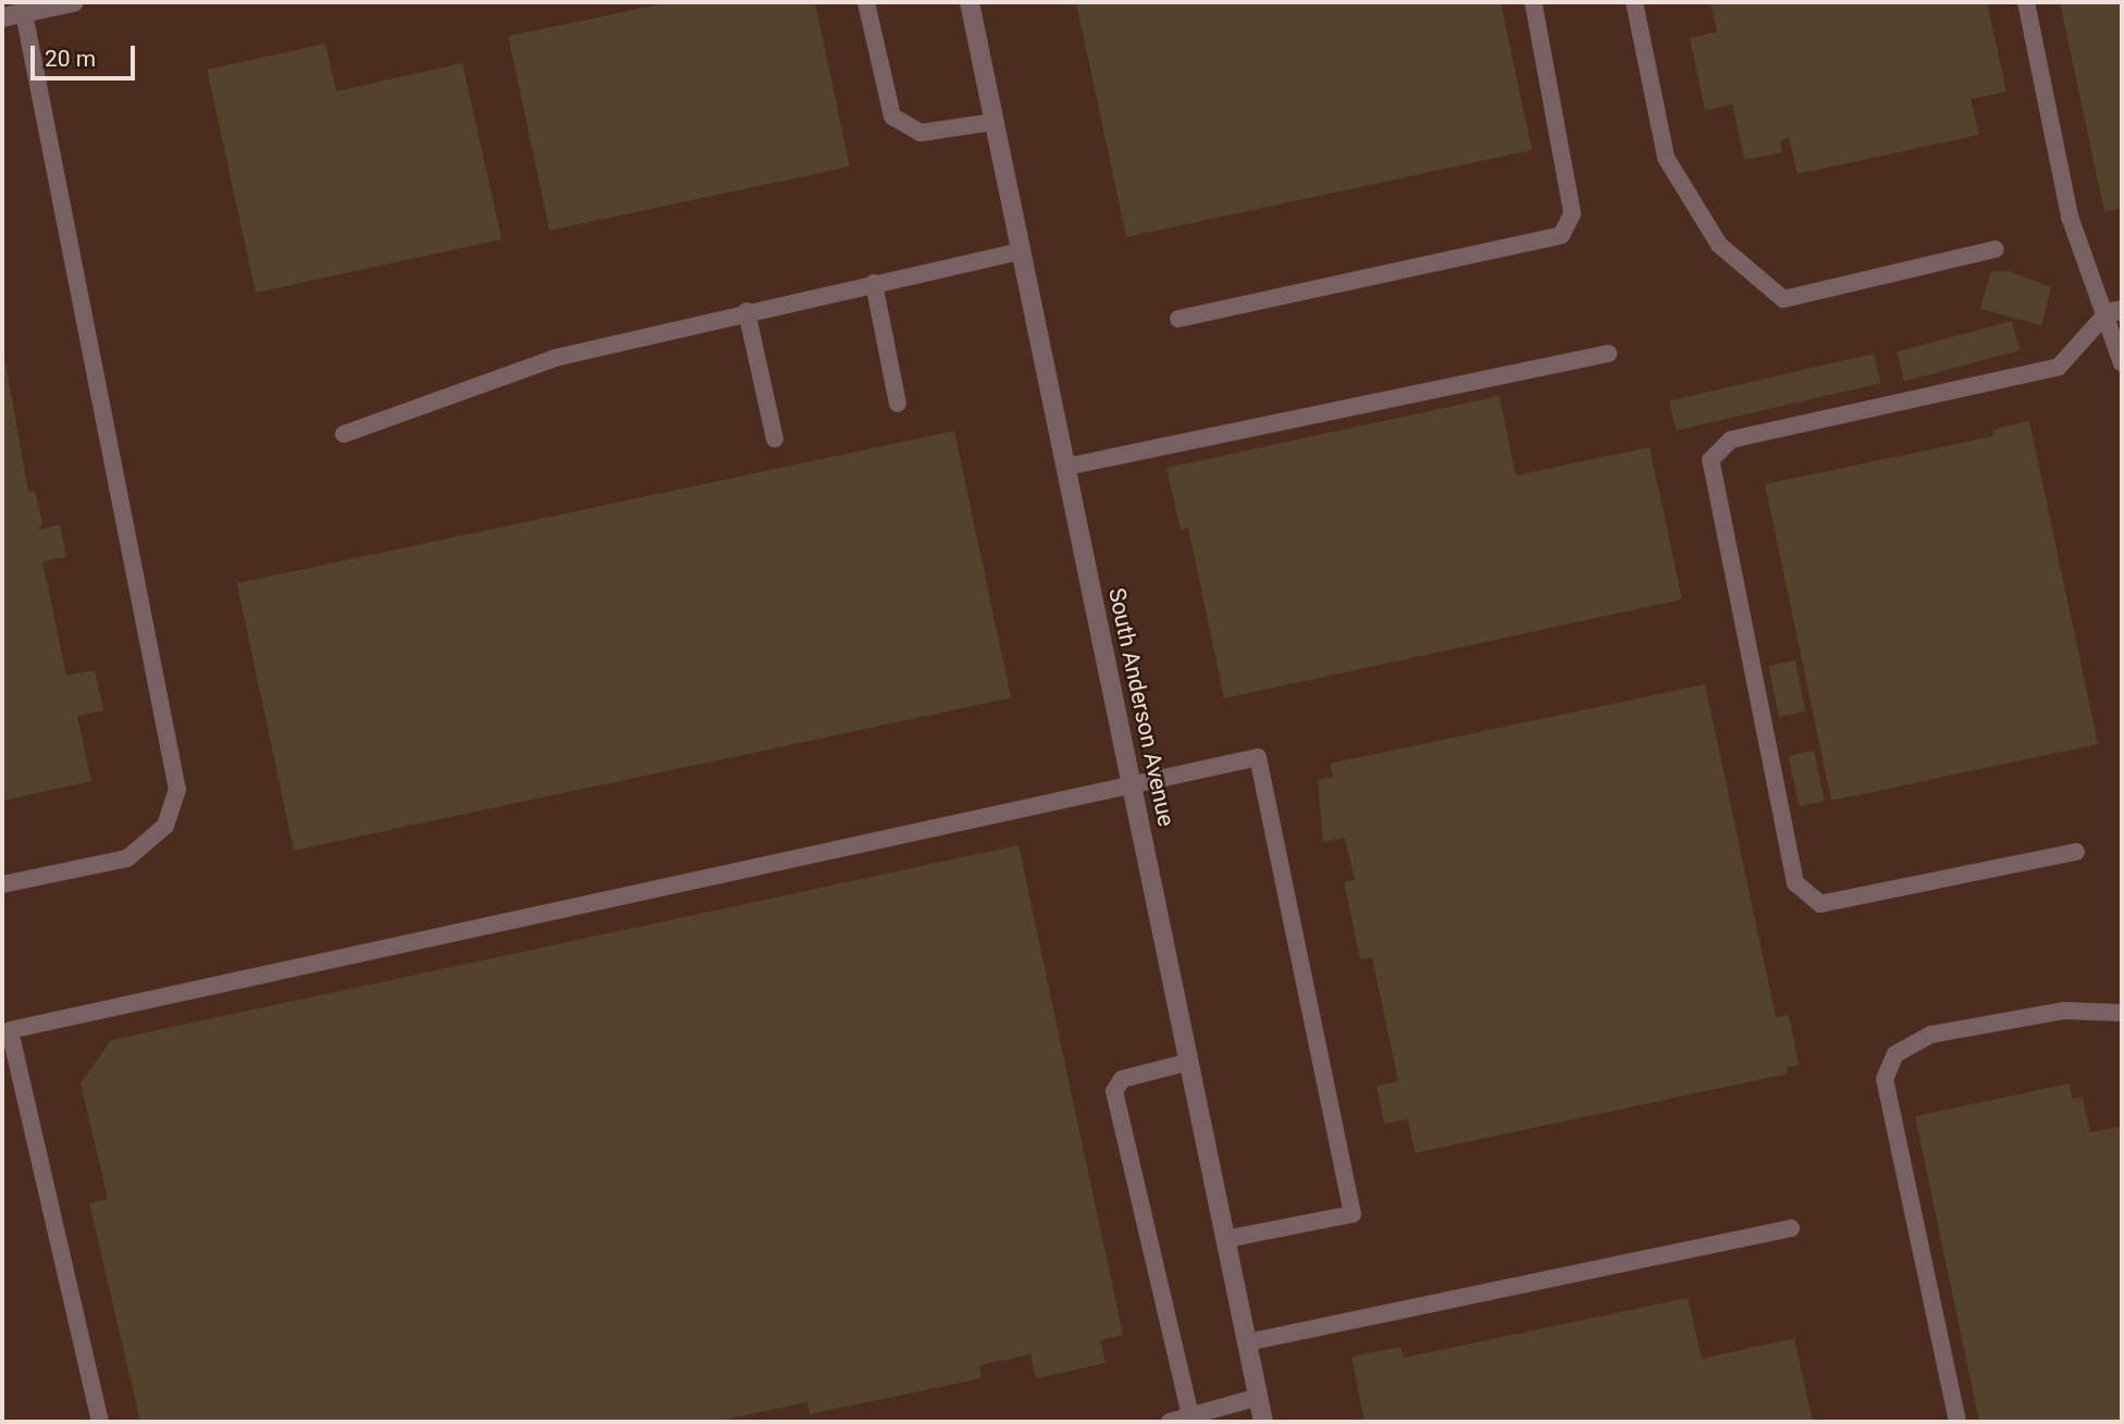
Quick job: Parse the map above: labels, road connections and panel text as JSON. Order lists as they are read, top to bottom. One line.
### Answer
{"streets":{"street":["South Anderson Avenue"]},"scale_bar":"20 m"}
